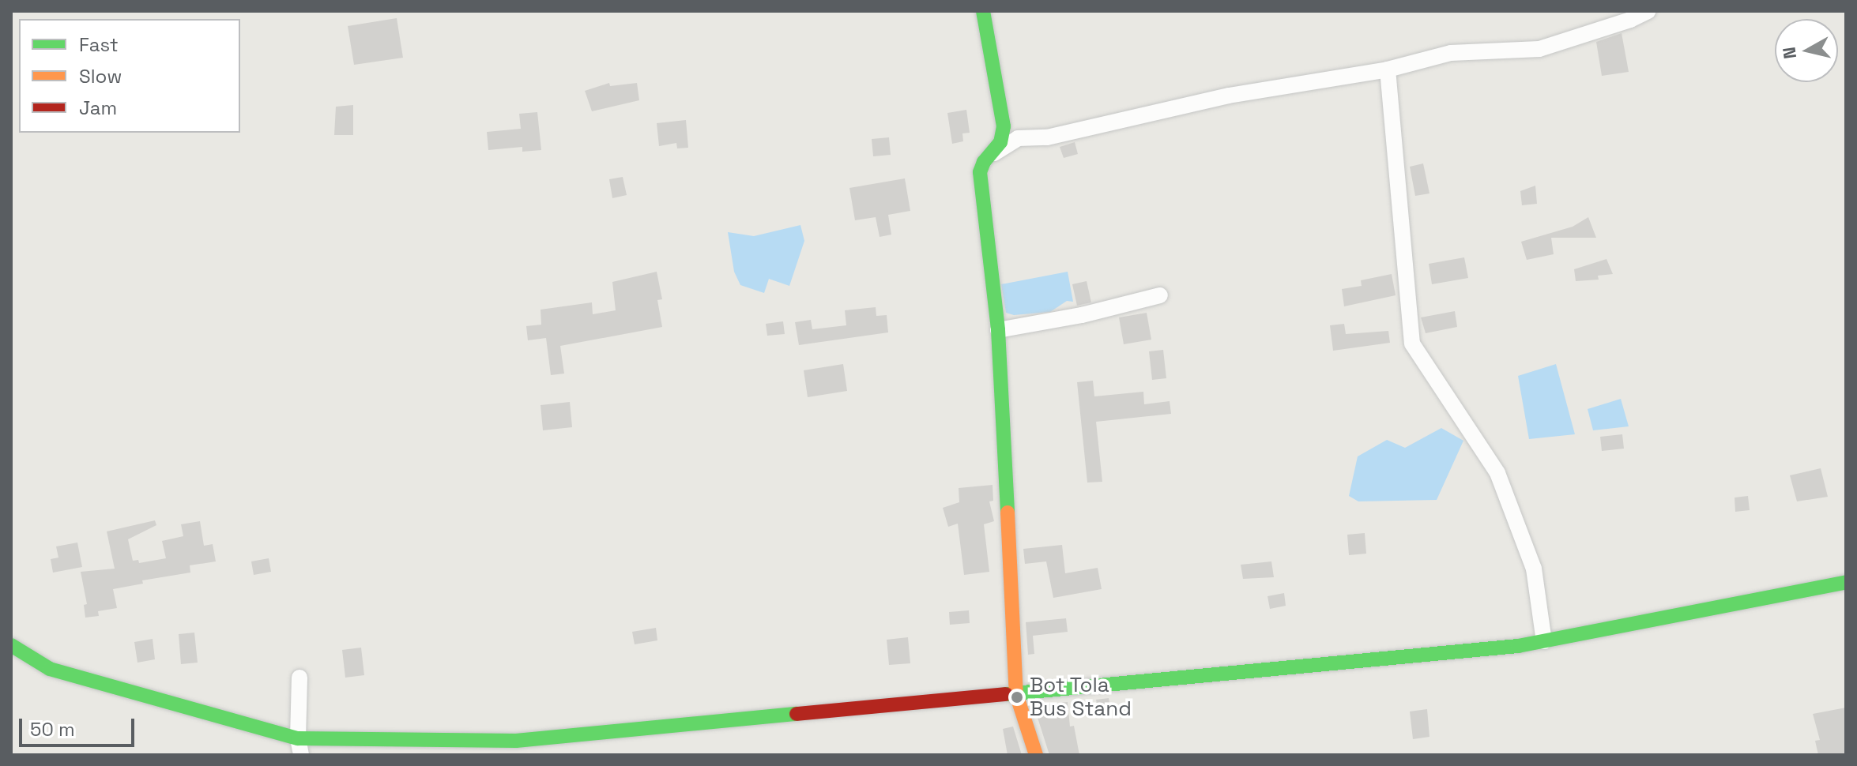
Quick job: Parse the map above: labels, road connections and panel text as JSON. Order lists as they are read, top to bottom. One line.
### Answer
{"places":["Bot Tola Bus Stand"],"legend":["Fast","Slow","Jam"],"scale_bar":"50 m","north":"left"}
